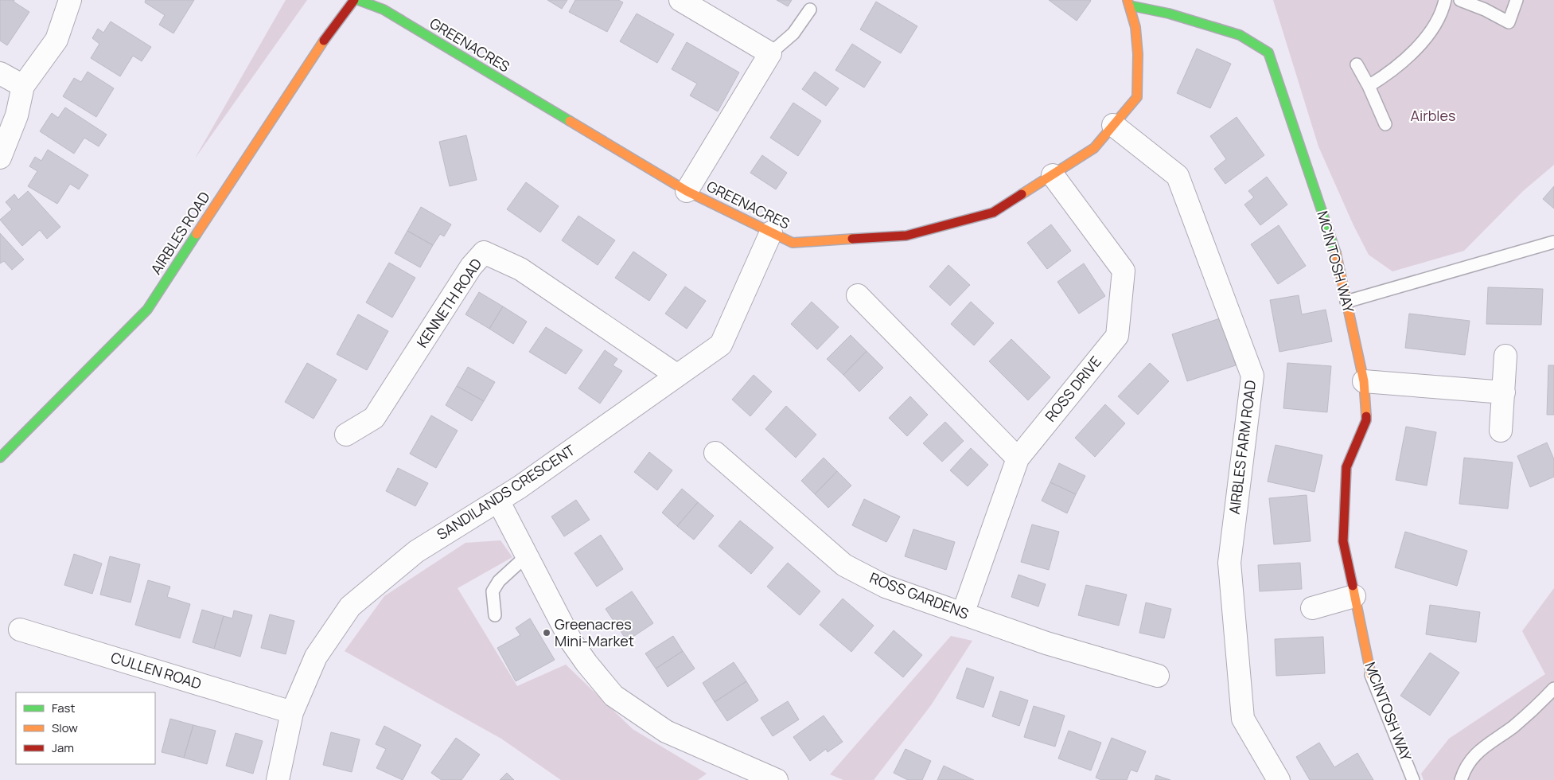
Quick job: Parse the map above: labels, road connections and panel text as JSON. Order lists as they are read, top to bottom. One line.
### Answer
{"streets":{"street":["GREENACRES","AIRBLES ROAD","MCINTOSH WAY","KENNETH ROAD","ROSS DRIVE","AIRBLES FARM ROAD","SANDILANDS CRESCENT","ROSS GARDENS","CULLEN ROAD"]},"crossings":[["GREENACRES","MCINTOSH WAY"],["GREENACRES","ROSS DRIVE"],["GREENACRES","AIRBLES FARM ROAD"],["GREENACRES","SANDILANDS CRESCENT"],["KENNETH ROAD","SANDILANDS CRESCENT"],["ROSS DRIVE","ROSS GARDENS"],["SANDILANDS CRESCENT","CULLEN ROAD"]],"parks":["Airbles"],"places":["Greenacres Mini-Market"],"legend":["Fast","Slow","Jam"]}
